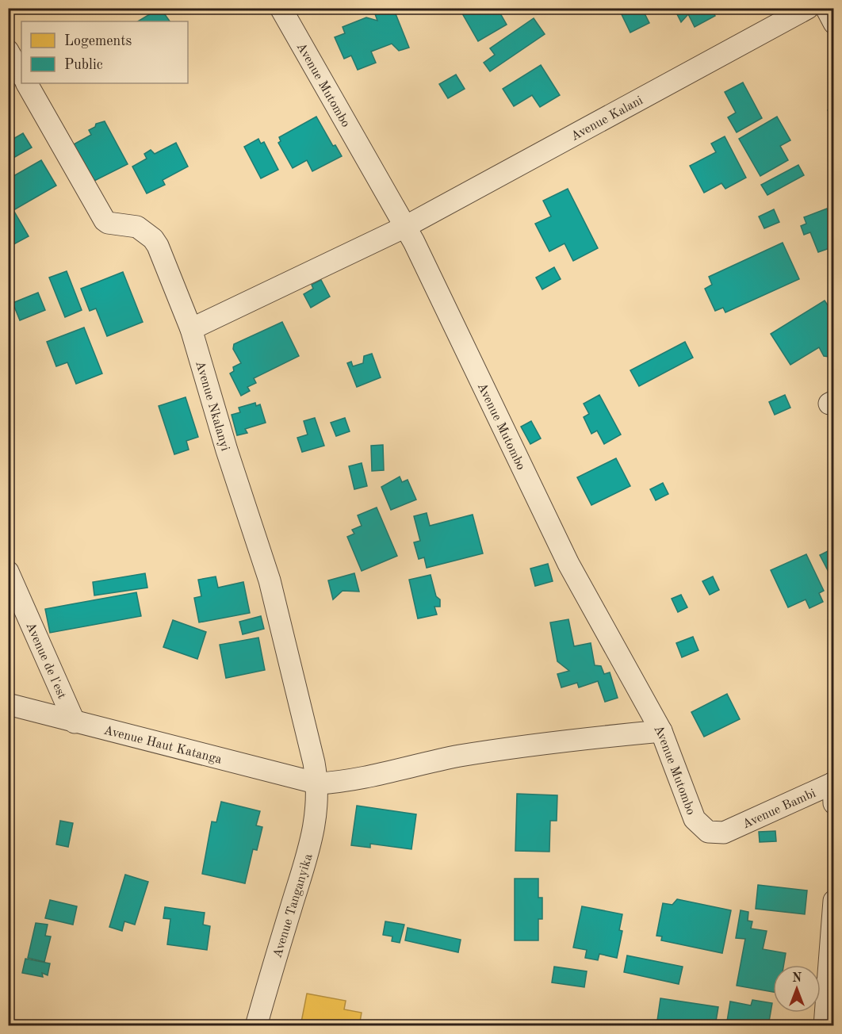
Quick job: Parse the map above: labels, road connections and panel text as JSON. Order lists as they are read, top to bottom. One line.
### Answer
{"streets":{"street":["Avenue Mutombo","Avenue Kalani","Avenue Nkalanyi","Avenue de l'est","Avenue Haut Katanga","Avenue Bambi","Avenue Tanganyika"]},"crossings":[["Avenue Mutombo","Avenue Kalani"],["Avenue Mutombo","Avenue Bambi"],["Avenue Kalani","Avenue Nkalanyi"],["Avenue Nkalanyi","Avenue Haut Katanga"],["Avenue Nkalanyi","Avenue Tanganyika"],["Avenue de l'est","Avenue Haut Katanga"],["Avenue Haut Katanga","Avenue Tanganyika"]],"legend":["Logements","Public"],"north":"top"}
